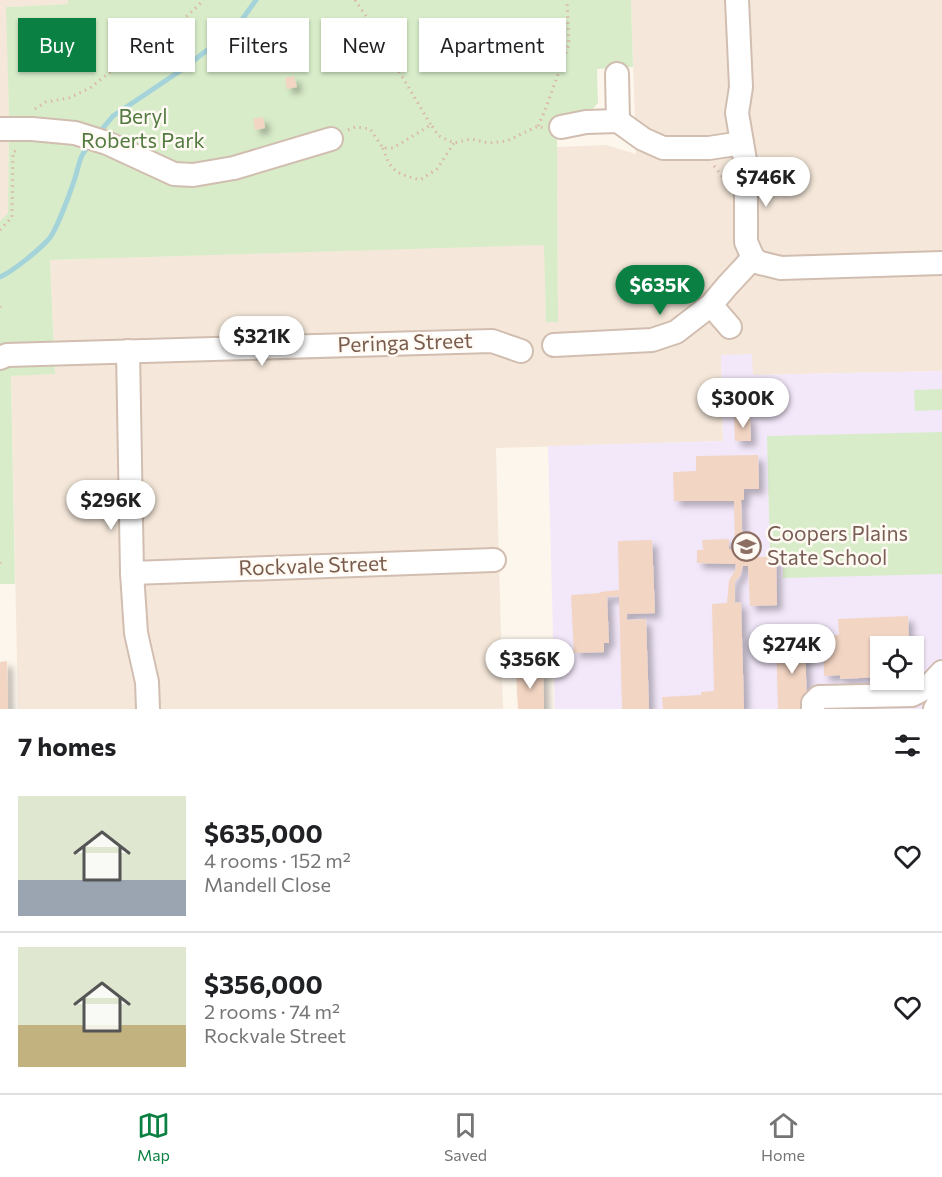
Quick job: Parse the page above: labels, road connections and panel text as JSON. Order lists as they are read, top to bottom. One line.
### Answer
{"streets":{"street":["Peringa Street","Rockvale Street"]},"parks":["Beryl Roberts Park"],"places":{"school or university":["Coopers Plains State School"]},"page":{"chip":["Buy","Rent","Filters","New","Apartment"],"price":["$746K","$635K","$321K","$300K","$296K","$274K","$356K"],"heading":"7 homes","list":[{"name":"$635,000","note":"4 rooms · 152 m² · Mandell Close"},{"name":"$356,000","note":"2 rooms · 74 m² · Rockvale Street"}],"tabs":["Map","Saved","Home"]}}
